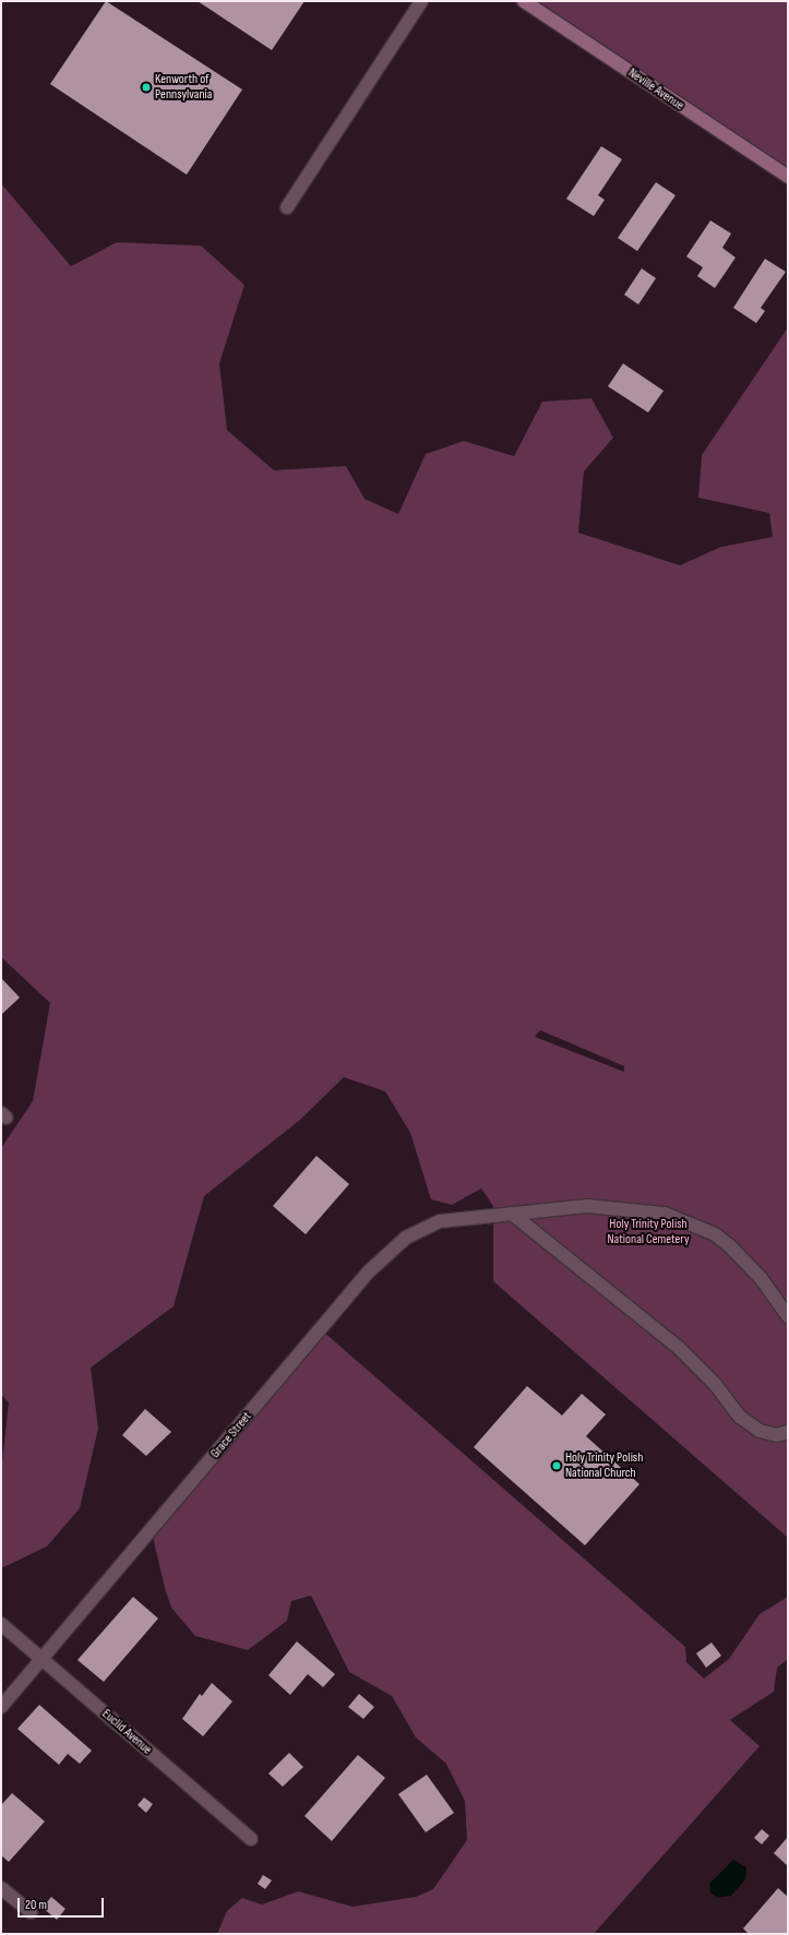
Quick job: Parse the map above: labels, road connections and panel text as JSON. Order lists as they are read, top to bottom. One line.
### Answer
{"streets":{"street":["Neville Avenue","Grace Street","Euclid Avenue"]},"crossings":[["Grace Street","Euclid Avenue"]],"parks":["Holy Trinity Polish National Cemetery"],"places":["Kenworth of Pennsylvania","Holy Trinity Polish National Church"],"scale_bar":"20 m"}
